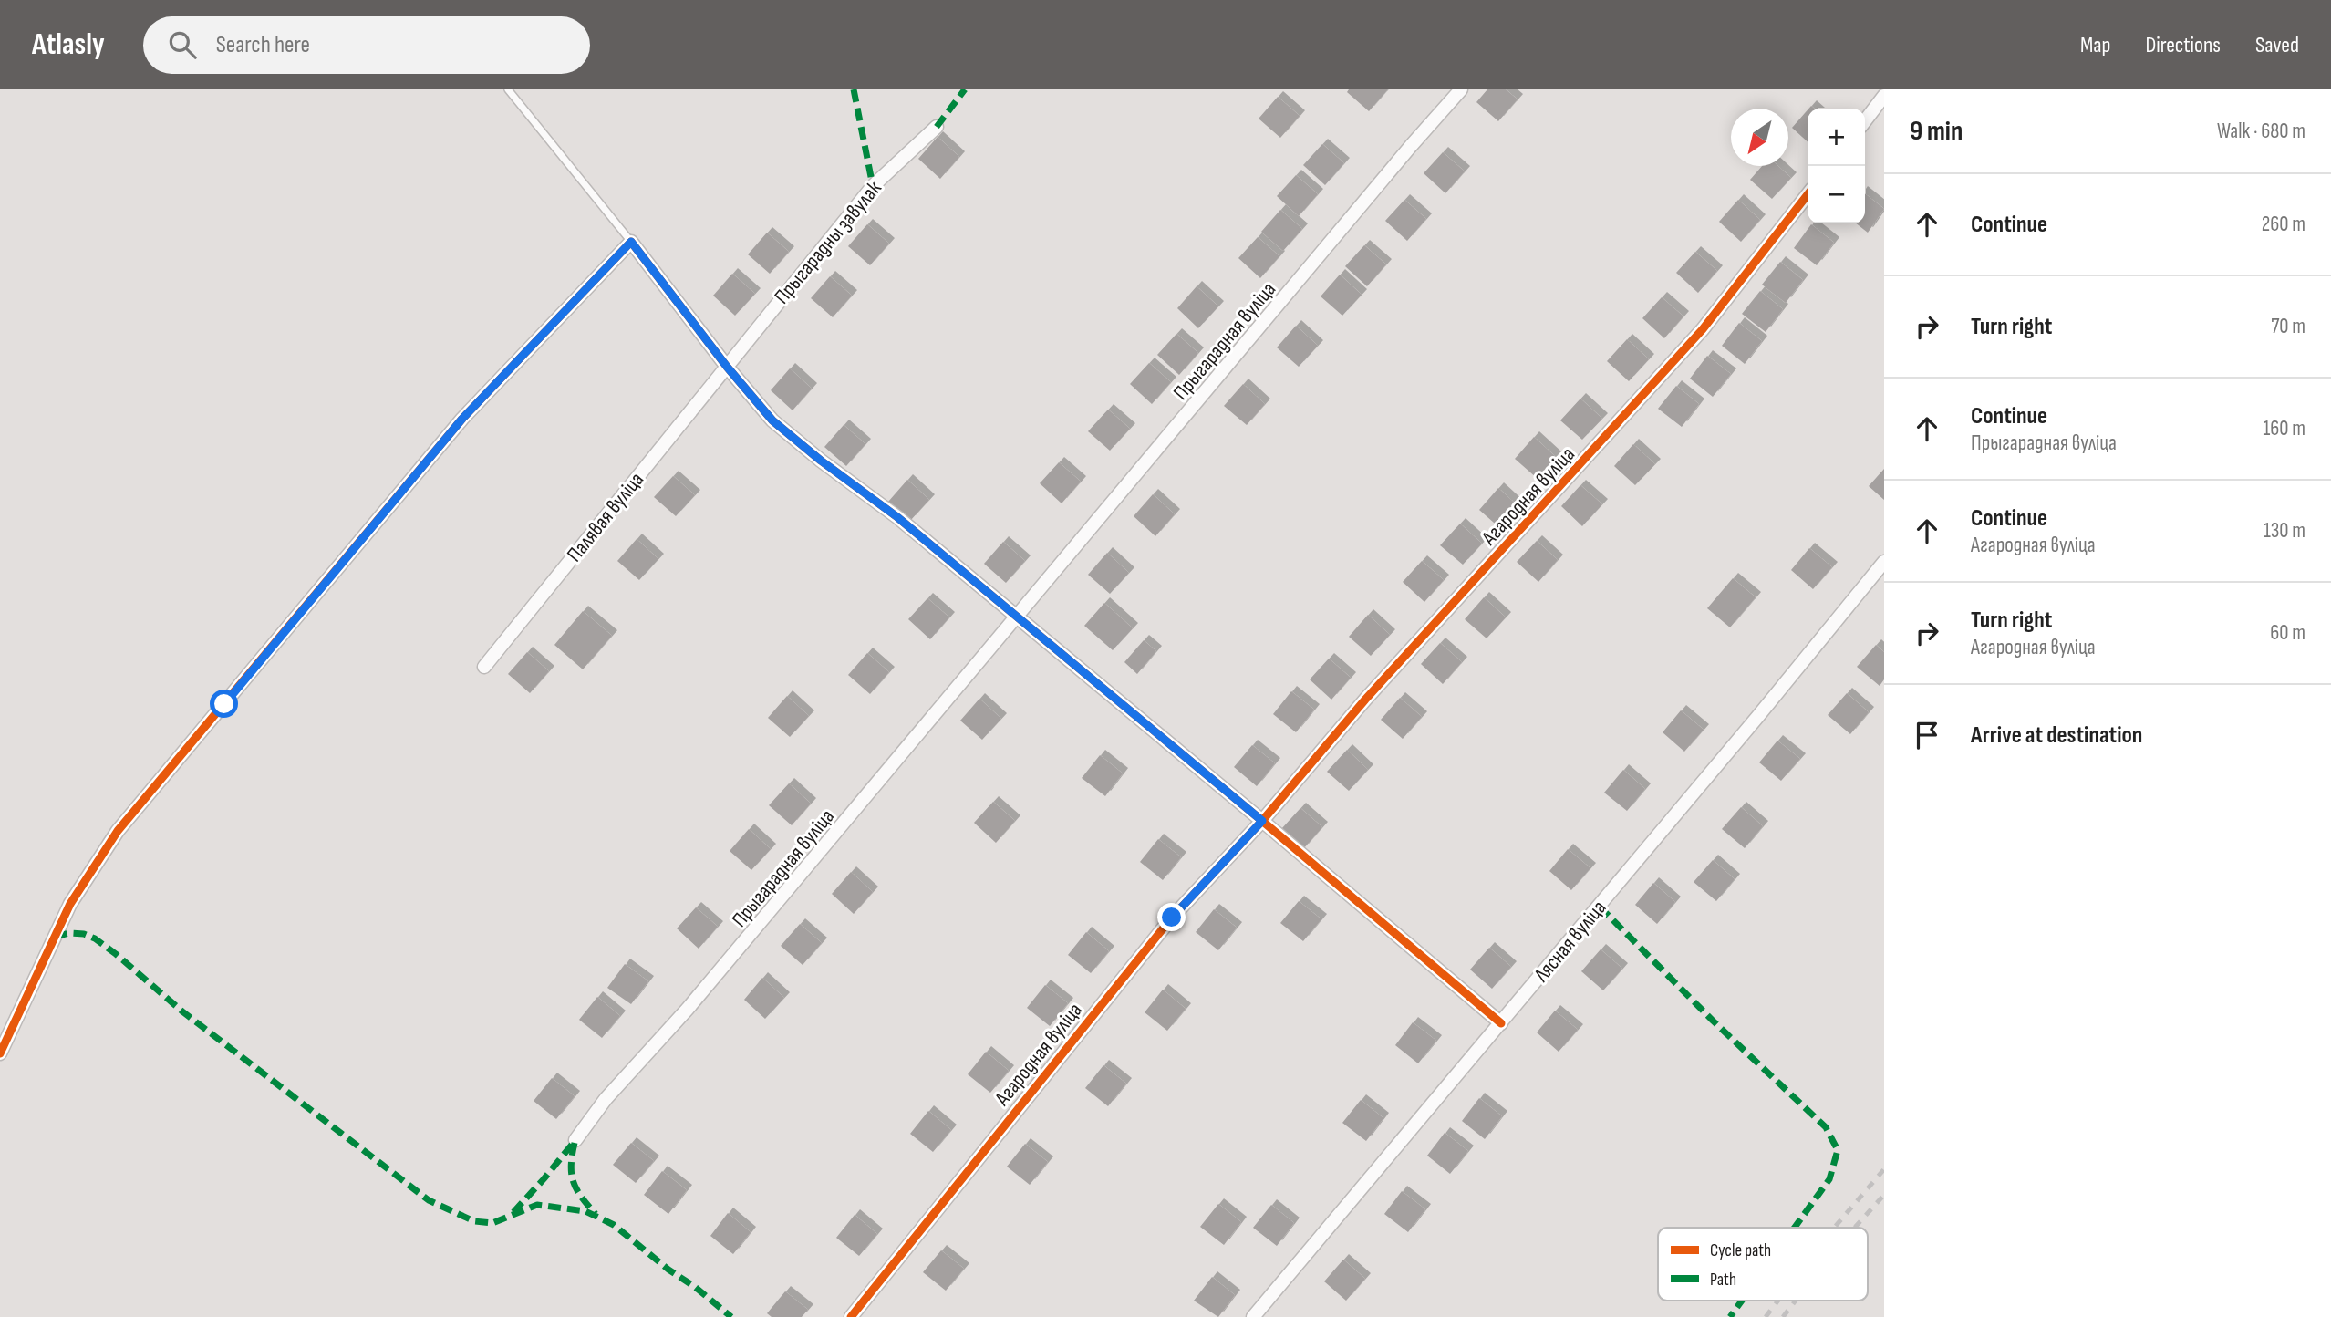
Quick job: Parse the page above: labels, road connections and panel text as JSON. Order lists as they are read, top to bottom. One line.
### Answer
{"streets":{"street":["Прыгарадны завулак","Прыгарадная вуліца","Агародная вуліца","Палявая вуліца","Лясная вуліца"]},"crossings":[["Прыгарадны завулак","Палявая вуліца"]],"legend":["Cycle path","Path"],"north":"bottom left","page":{"header":"Atlasly","search":"Search here","nav":["Map","Directions","Saved"],"heading":["9 min","Walk · 680 m"],"map_buttons":["+","−"],"list":[["Continue","260 m"],["Turn right","70 m"],["Continue","Прыгарадная вуліца","160 m"],["Continue","Агародная вуліца","130 m"],["Turn right","Агародная вуліца","60 m"],"Arrive at destination"]}}
